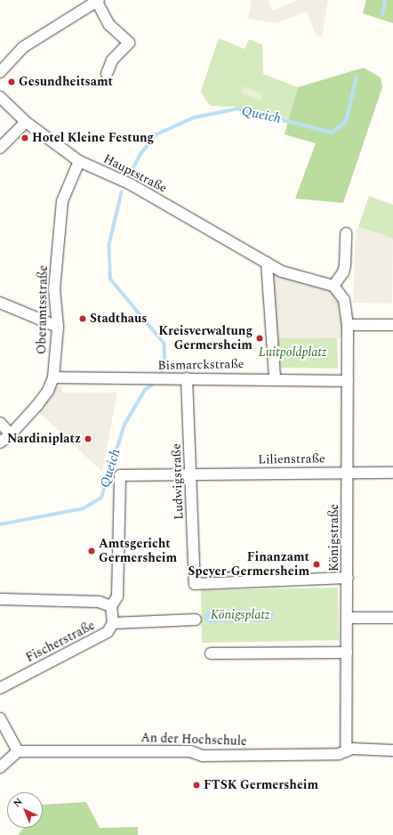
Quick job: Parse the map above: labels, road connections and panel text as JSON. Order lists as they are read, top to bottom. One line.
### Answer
{"streets":{"street":["Hauptstraße","Oberamtsstraße","Bismarckstraße","Lilienstraße","Ludwigstraße","Königstraße","Fischerstraße","An der Hochschule"]},"crossings":[["Hauptstraße","Oberamtsstraße"],["Oberamtsstraße","Bismarckstraße"],["Bismarckstraße","Ludwigstraße"],["Bismarckstraße","Königstraße"],["Lilienstraße","Ludwigstraße"],["Lilienstraße","Königstraße"],["Ludwigstraße","Königstraße"],["Königstraße","An der Hochschule"]],"water":["Queich"],"parks":["Luitpoldplatz","Königsplatz"],"places":["Gesundheitsamt","Hotel Kleine Festung","Stadthaus","Kreisverwaltung Germersheim","Nardiniplatz","Amtsgericht Germersheim","Finanzamt Speyer-Germersheim","FTSK Germersheim"],"north":"top left"}
